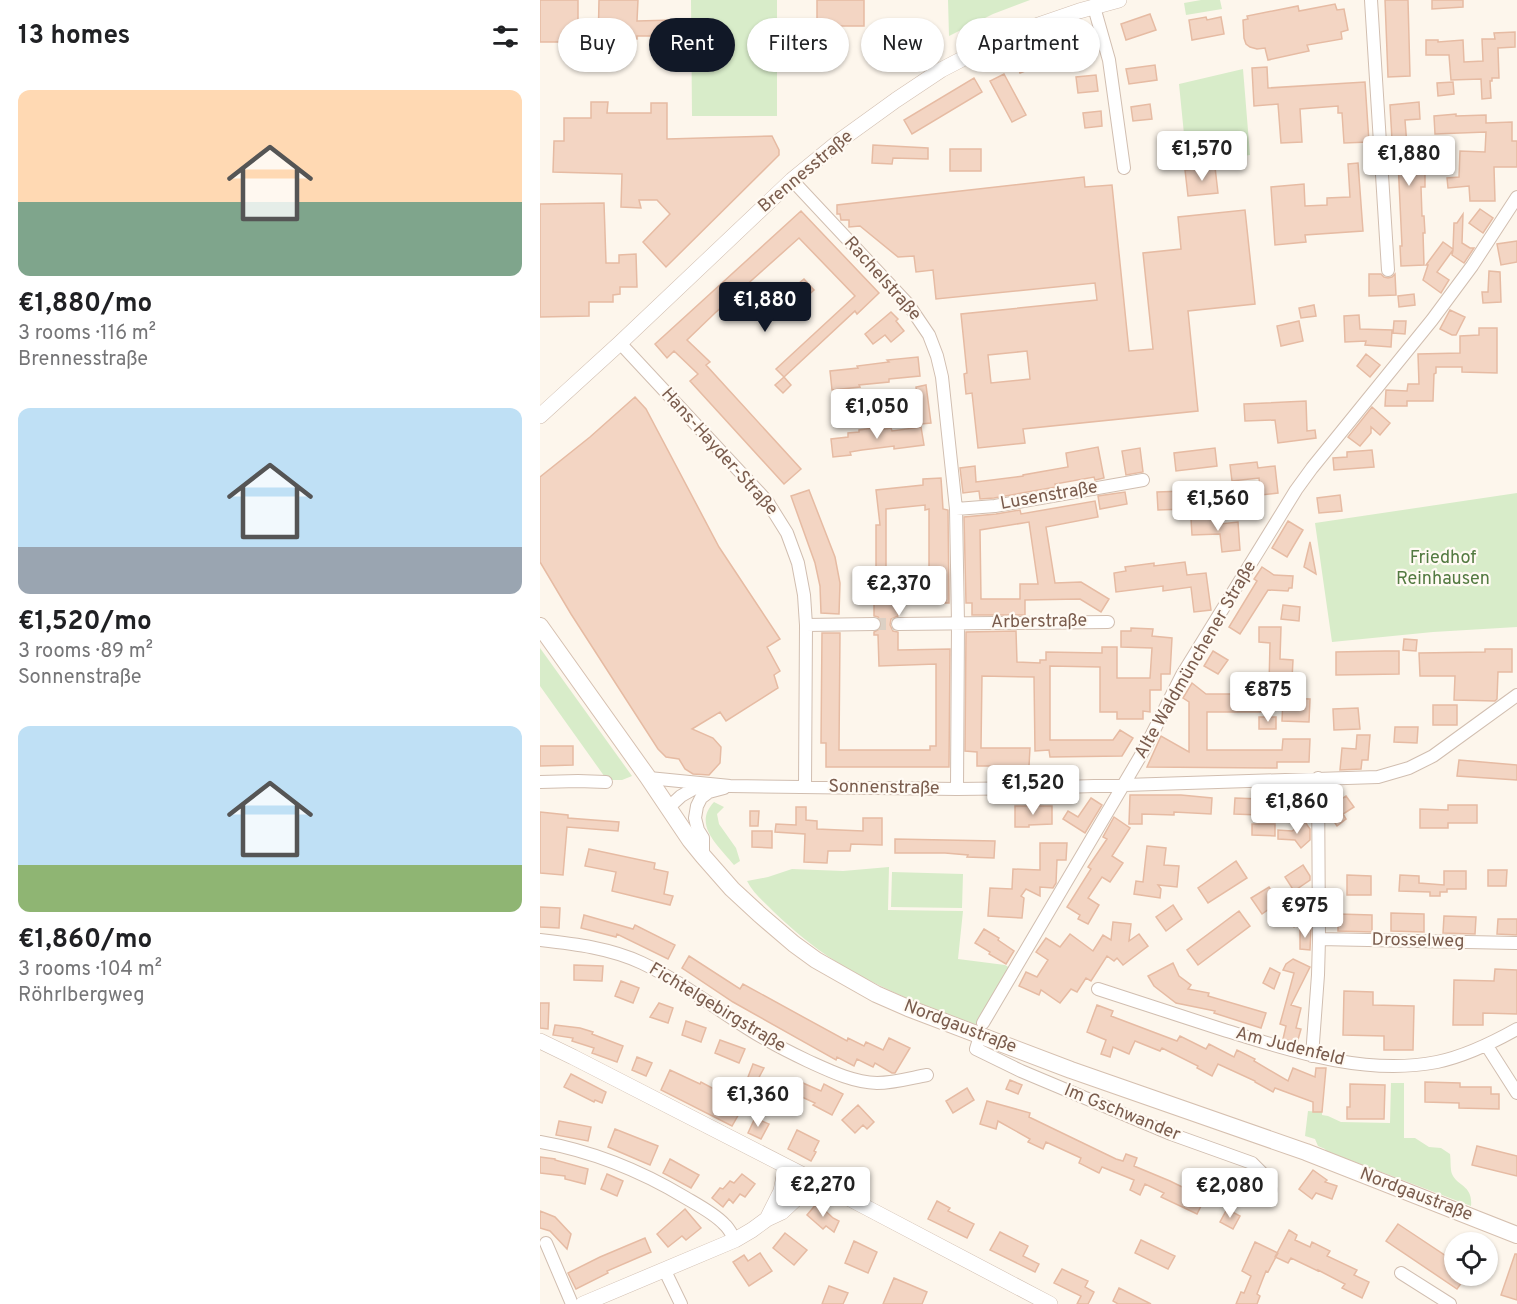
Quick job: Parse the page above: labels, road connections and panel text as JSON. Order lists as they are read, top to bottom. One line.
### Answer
{"streets":{"main road":["Nordgaustraße"],"street":["Brennesstraße","Rachelstraße","Hans-Hayder-Straße","Lusenstraße","Arberstraße","Alte Waldmünchener Straße","Sonnenstraße","Drosselweg","Fichtelgebirgstraße","Am Judenfeld","Im Gschwander"]},"crossings":[["Brennesstraße","Rachelstraße"],["Brennesstraße","Hans-Hayder-Straße"],["Rachelstraße","Lusenstraße"],["Rachelstraße","Arberstraße"],["Rachelstraße","Sonnenstraße"],["Hans-Hayder-Straße","Sonnenstraße"],["Alte Waldmünchener Straße","Sonnenstraße"],["Alte Waldmünchener Straße","Nordgaustraße"],["Alte Waldmünchener Straße","Im Gschwander"],["Sonnenstraße","Nordgaustraße"],["Nordgaustraße","Im Gschwander"]],"parks":["Friedhof Reinhausen"],"page":{"heading":"13 homes","chip":["Buy","Rent","Filters","New","Apartment"],"list":[{"name":"€1,880/mo","note":"3 rooms · 116 m² · Brennesstraße"},{"name":"€1,520/mo","note":"3 rooms · 89 m² · Sonnenstraße"},{"name":"€1,860/mo","note":"3 rooms · 104 m² · Röhrlbergweg"}],"price":["€1,570","€1,880","€1,880","€1,050","€1,560","€2,370","€875","€1,520","€1,860","€975","€1,360","€2,270","€2,080"]}}
